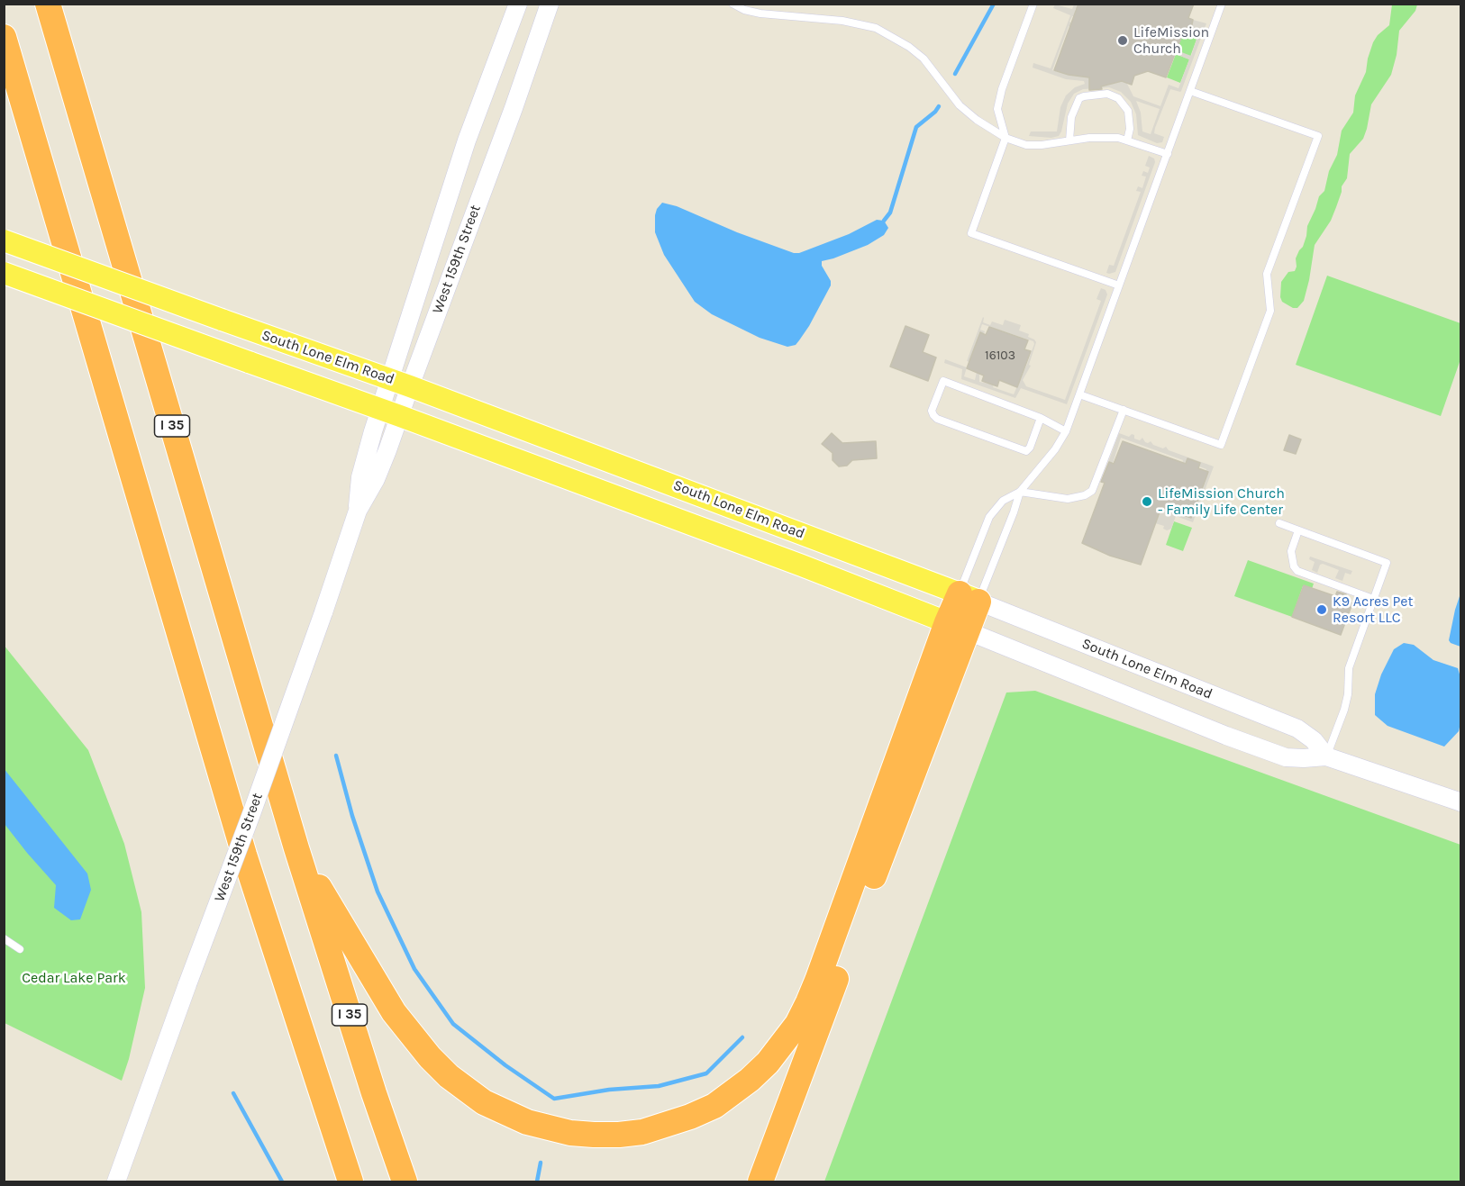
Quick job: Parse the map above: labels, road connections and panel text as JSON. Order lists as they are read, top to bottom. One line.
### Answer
{"streets":{"highway":["I 35"],"main road":["South Lone Elm Road"],"street":["West 159th Street"]},"crossings":[["West 159th Street","South Lone Elm Road"]],"parks":["Cedar Lake Park"],"places":["LifeMission Church","LifeMission Church - Family Life Center","K9 Acres Pet Resort LLC"],"house_numbers":["16103"]}
